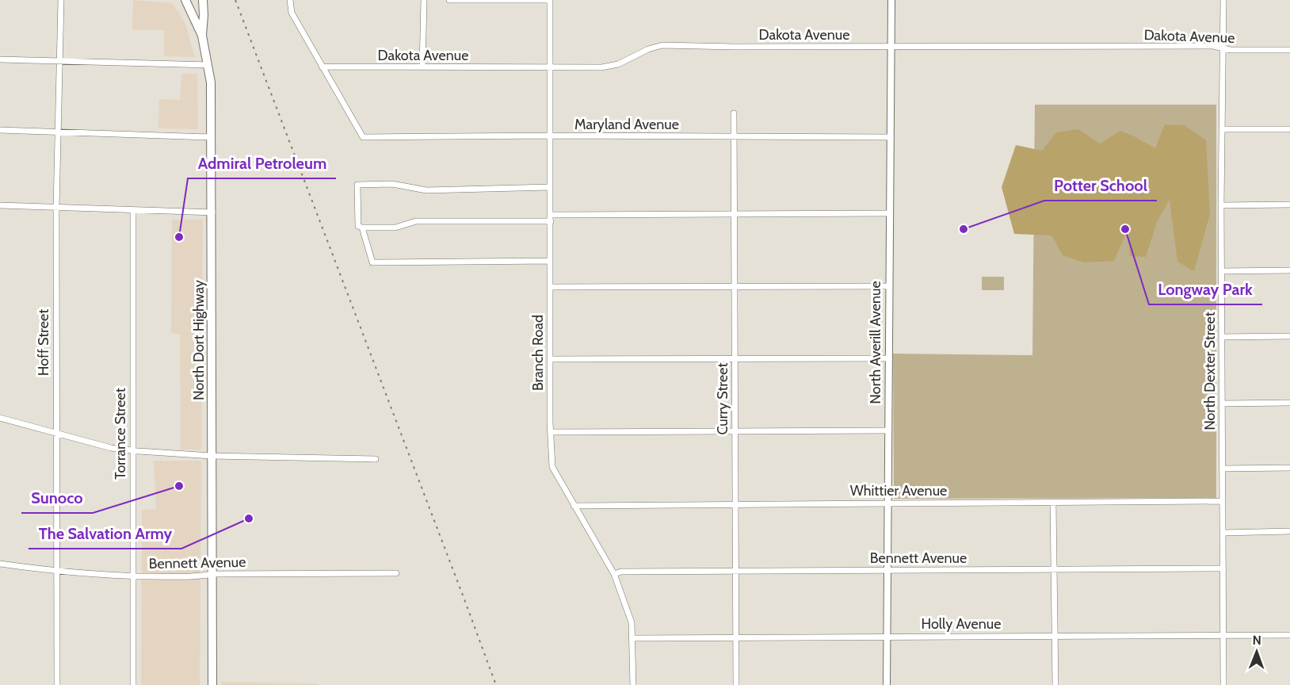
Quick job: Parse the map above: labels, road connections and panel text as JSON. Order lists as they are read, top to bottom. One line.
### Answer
{"streets":{"main road":["North Dort Highway"],"street":["Dakota Avenue","Maryland Avenue","Hoff Street","North Averill Avenue","Branch Road","North Dexter Street","Curry Street","Torrance Street","Whittier Avenue","Bennett Avenue","Holly Avenue"]},"crossings":[["Dakota Avenue","Maryland Avenue"],["Dakota Avenue","North Averill Avenue"],["Dakota Avenue","Branch Road"],["Dakota Avenue","North Dexter Street"],["Maryland Avenue","North Averill Avenue"],["Maryland Avenue","Branch Road"],["Maryland Avenue","Curry Street"],["North Dort Highway","Bennett Avenue"],["Hoff Street","Bennett Avenue"],["North Averill Avenue","Whittier Avenue"],["North Averill Avenue","Bennett Avenue"],["North Averill Avenue","Holly Avenue"],["Branch Road","Whittier Avenue"],["Branch Road","Bennett Avenue"],["Branch Road","Holly Avenue"],["North Dexter Street","Whittier Avenue"],["North Dexter Street","Bennett Avenue"],["North Dexter Street","Holly Avenue"],["Curry Street","Whittier Avenue"],["Curry Street","Bennett Avenue"],["Curry Street","Holly Avenue"],["Torrance Street","Bennett Avenue"]],"places":["Potter School","Longway Park","Admiral Petroleum","Sunoco","The Salvation Army"],"north":"top"}
